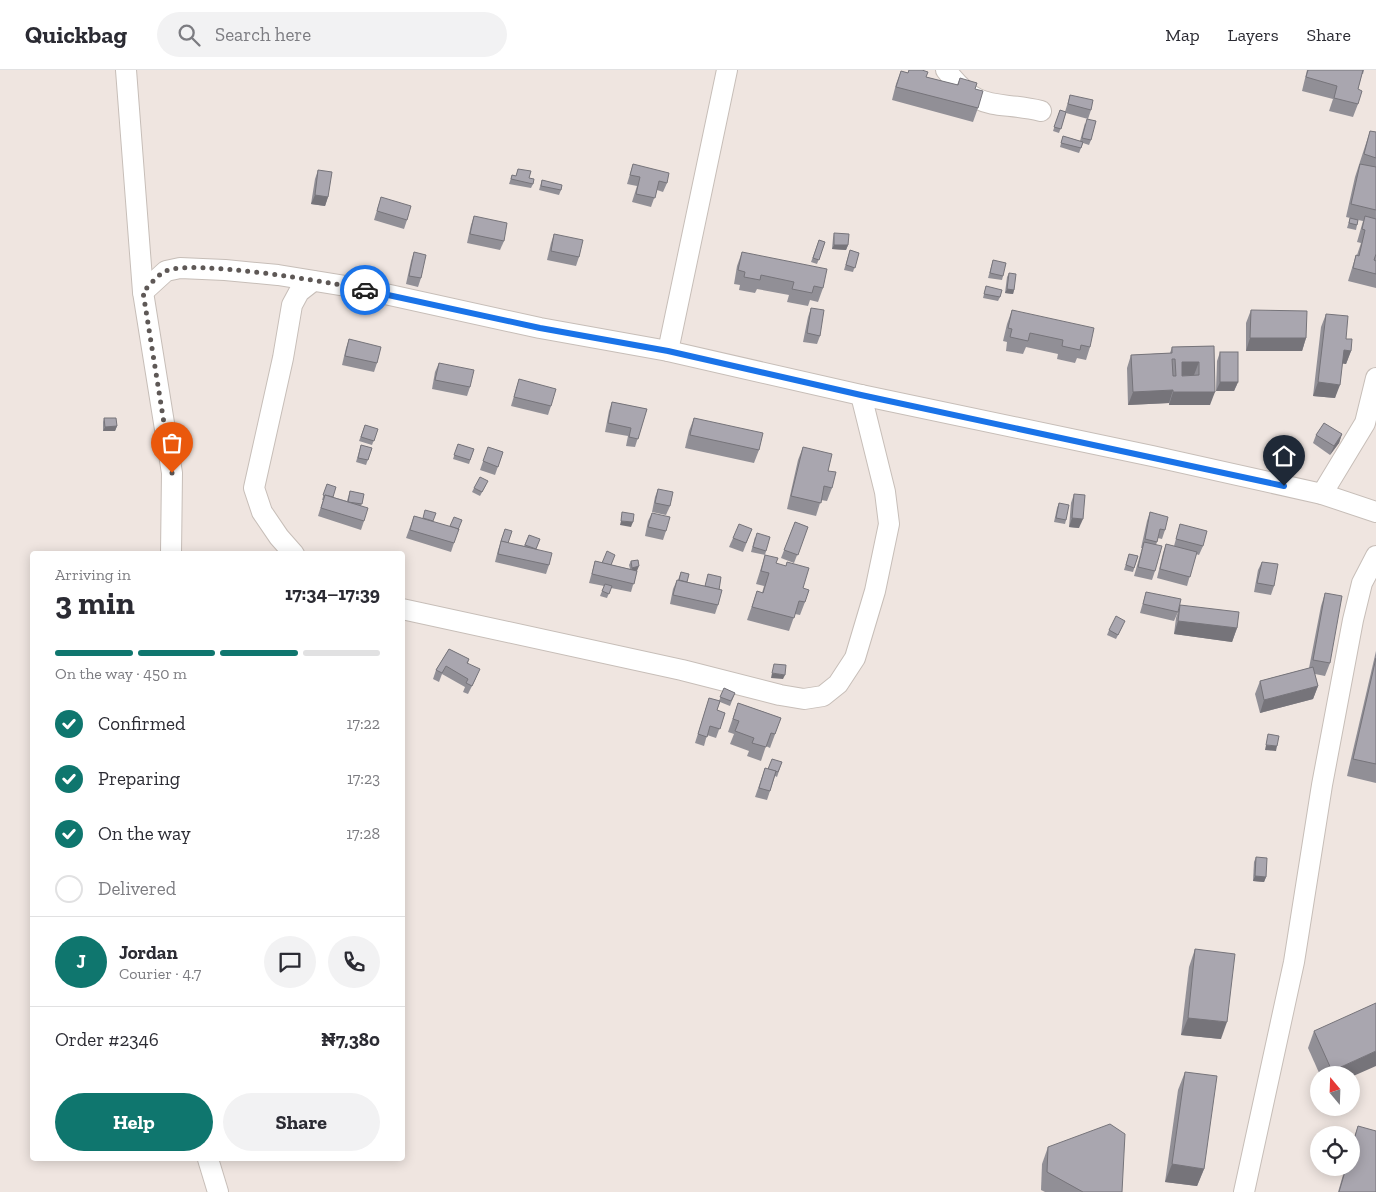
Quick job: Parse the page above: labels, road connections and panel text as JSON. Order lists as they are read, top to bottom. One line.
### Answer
{"north":"top","page":{"header":"Quickbag","search":"Search here","nav":["Map","Layers","Share"],"heading":["3 min","Arriving in","17:34–17:39"],"panel":["Jordan","Courier · 4.7","Order #2346","₦7,380"],"bar":"On the way · 450 m","list":[["Confirmed","17:22"],["Preparing","17:23"],["On the way","17:28"],"Delivered"],"round":"J","buttons":["Help","Share"]}}
